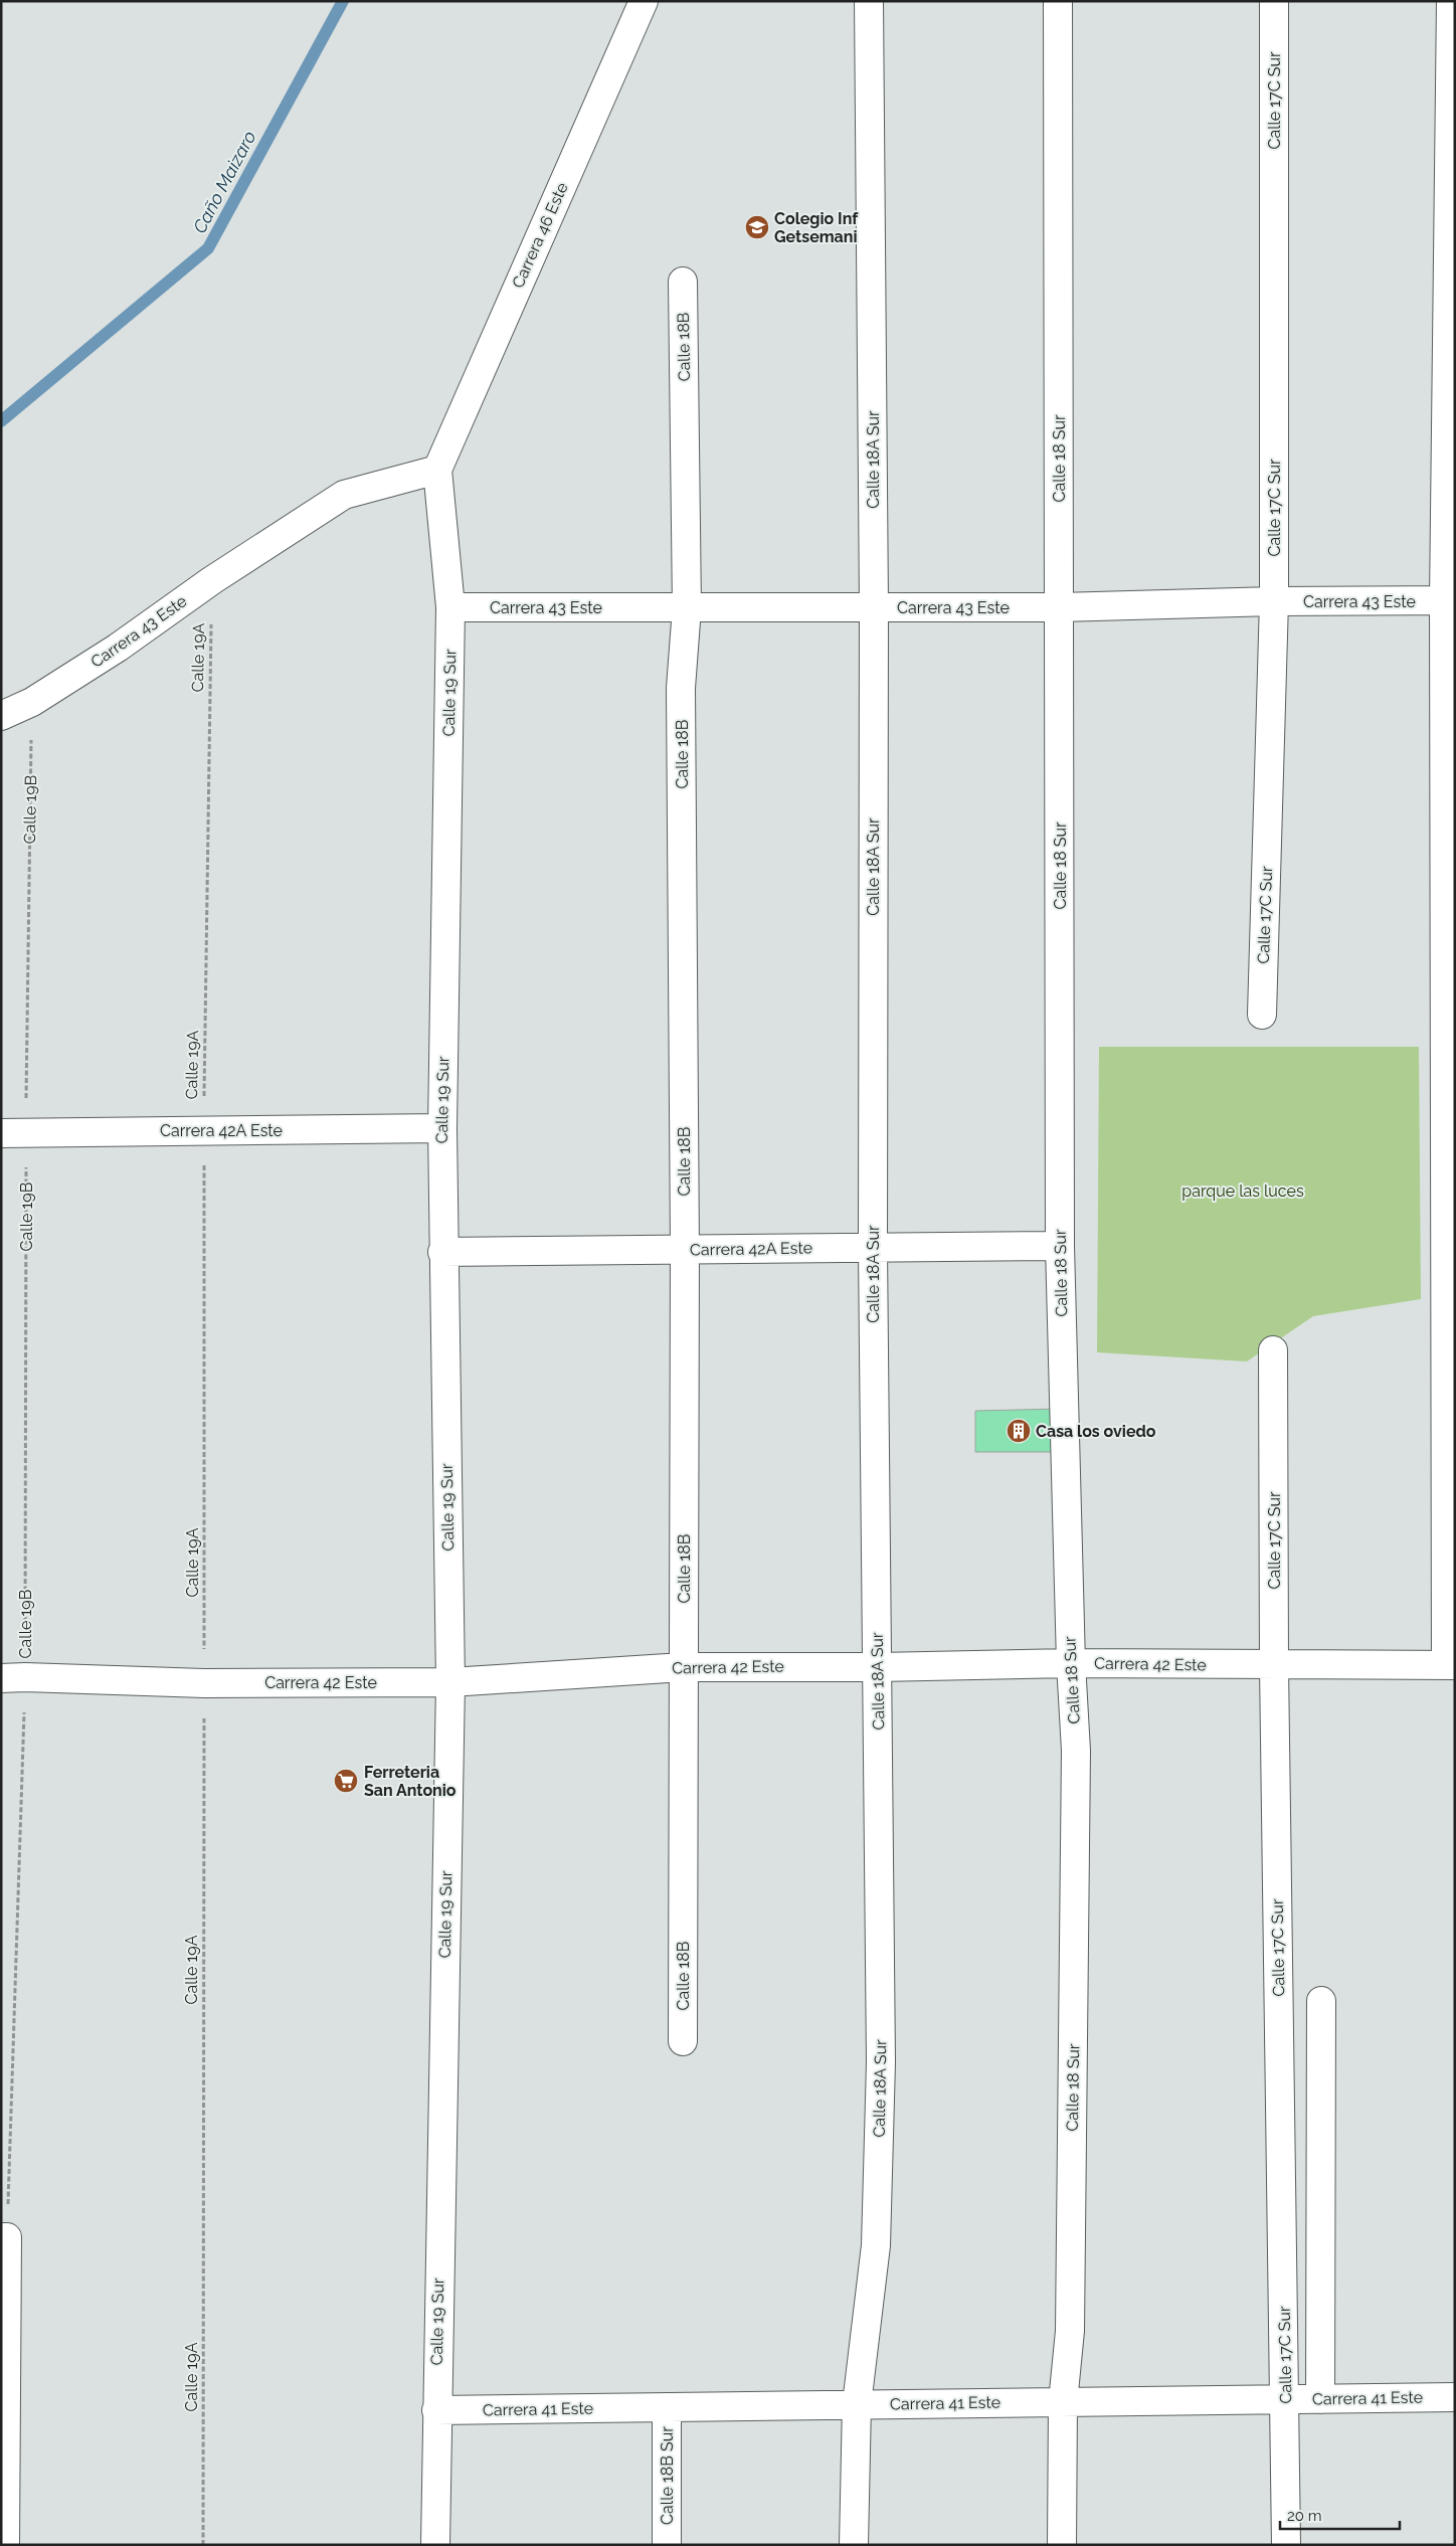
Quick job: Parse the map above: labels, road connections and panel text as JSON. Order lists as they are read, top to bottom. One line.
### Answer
{"streets":{"street":["Calle 17C Sur","Carrera 46 Este","Calle 18B","Calle 18 Sur","Calle 18A Sur","Carrera 43 Este","Calle 19 Sur","Carrera 42A Este","Carrera 42 Este","Carrera 41 Este","Calle 18B Sur"],"path":["Calle 19A","Calle 19B"]},"crossings":[["Calle 17C Sur","Carrera 43 Este"],["Calle 17C Sur","Carrera 42 Este"],["Calle 17C Sur","Carrera 41 Este"],["Carrera 46 Este","Carrera 43 Este"],["Carrera 46 Este","Calle 19 Sur"],["Calle 18B","Carrera 43 Este"],["Calle 18B","Carrera 42A Este"],["Calle 18B","Carrera 42 Este"],["Calle 18 Sur","Carrera 43 Este"],["Calle 18 Sur","Carrera 42A Este"],["Calle 18 Sur","Carrera 42 Este"],["Calle 18 Sur","Carrera 41 Este"],["Calle 18A Sur","Carrera 43 Este"],["Calle 18A Sur","Carrera 42A Este"],["Calle 18A Sur","Carrera 42 Este"],["Calle 18A Sur","Carrera 41 Este"],["Carrera 43 Este","Calle 19A"],["Carrera 43 Este","Calle 19 Sur"],["Carrera 43 Este","Calle 19B"],["Calle 19A","Carrera 42A Este"],["Calle 19A","Carrera 42 Este"],["Calle 19 Sur","Carrera 42A Este"],["Calle 19 Sur","Carrera 42 Este"],["Calle 19 Sur","Carrera 41 Este"],["Calle 19B","Carrera 42A Este"],["Calle 19B","Carrera 42 Este"],["Carrera 41 Este","Calle 18B Sur"]],"water":["Caño Maizaro"],"parks":["parque las luces"],"places":{"school or university":["Colegio Inf Getsemani"],"building":["Casa los oviedo"],"supermarket":["Ferreteria San Antonio"]},"scale_bar":"20 m"}
